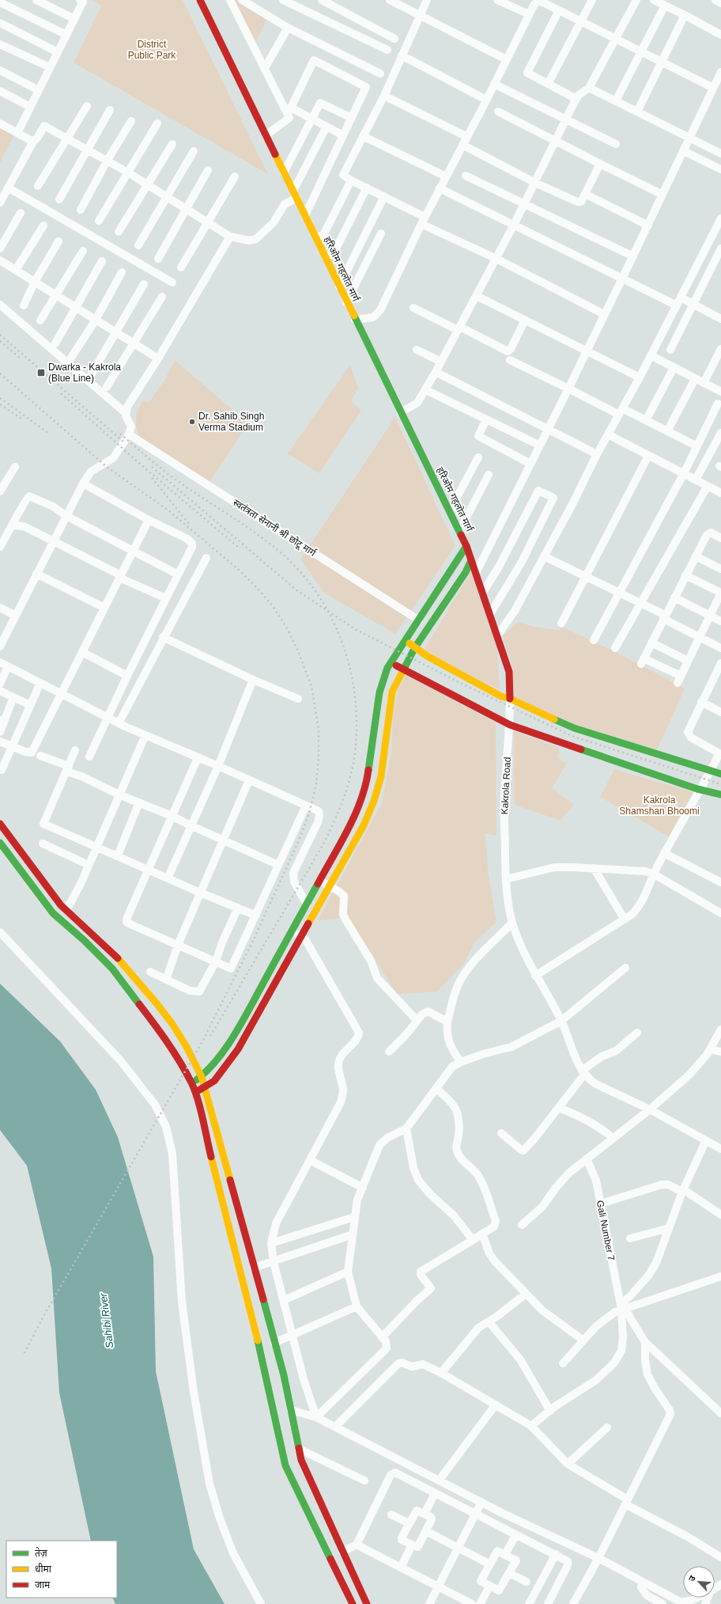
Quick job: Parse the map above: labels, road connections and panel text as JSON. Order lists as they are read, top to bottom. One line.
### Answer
{"streets":{"street":["हरिओम गहलोत मार्ग","स्वतंत्रता सेनानी श्री छोटू मार्ग","Kakrola Road","Gali Number 7"]},"crossings":[["हरिओम गहलोत मार्ग","Kakrola Road"]],"water":["Sahibi River"],"parks":["District Public Park","Kakrola Shamshan Bhoomi"],"places":{"transit":["Dwarka - Kakrola (Blue Line)"],"other":["Dr. Sahib Singh Verma Stadium"]},"legend":["तेज़","धीमा","जाम"],"north":"top left"}
